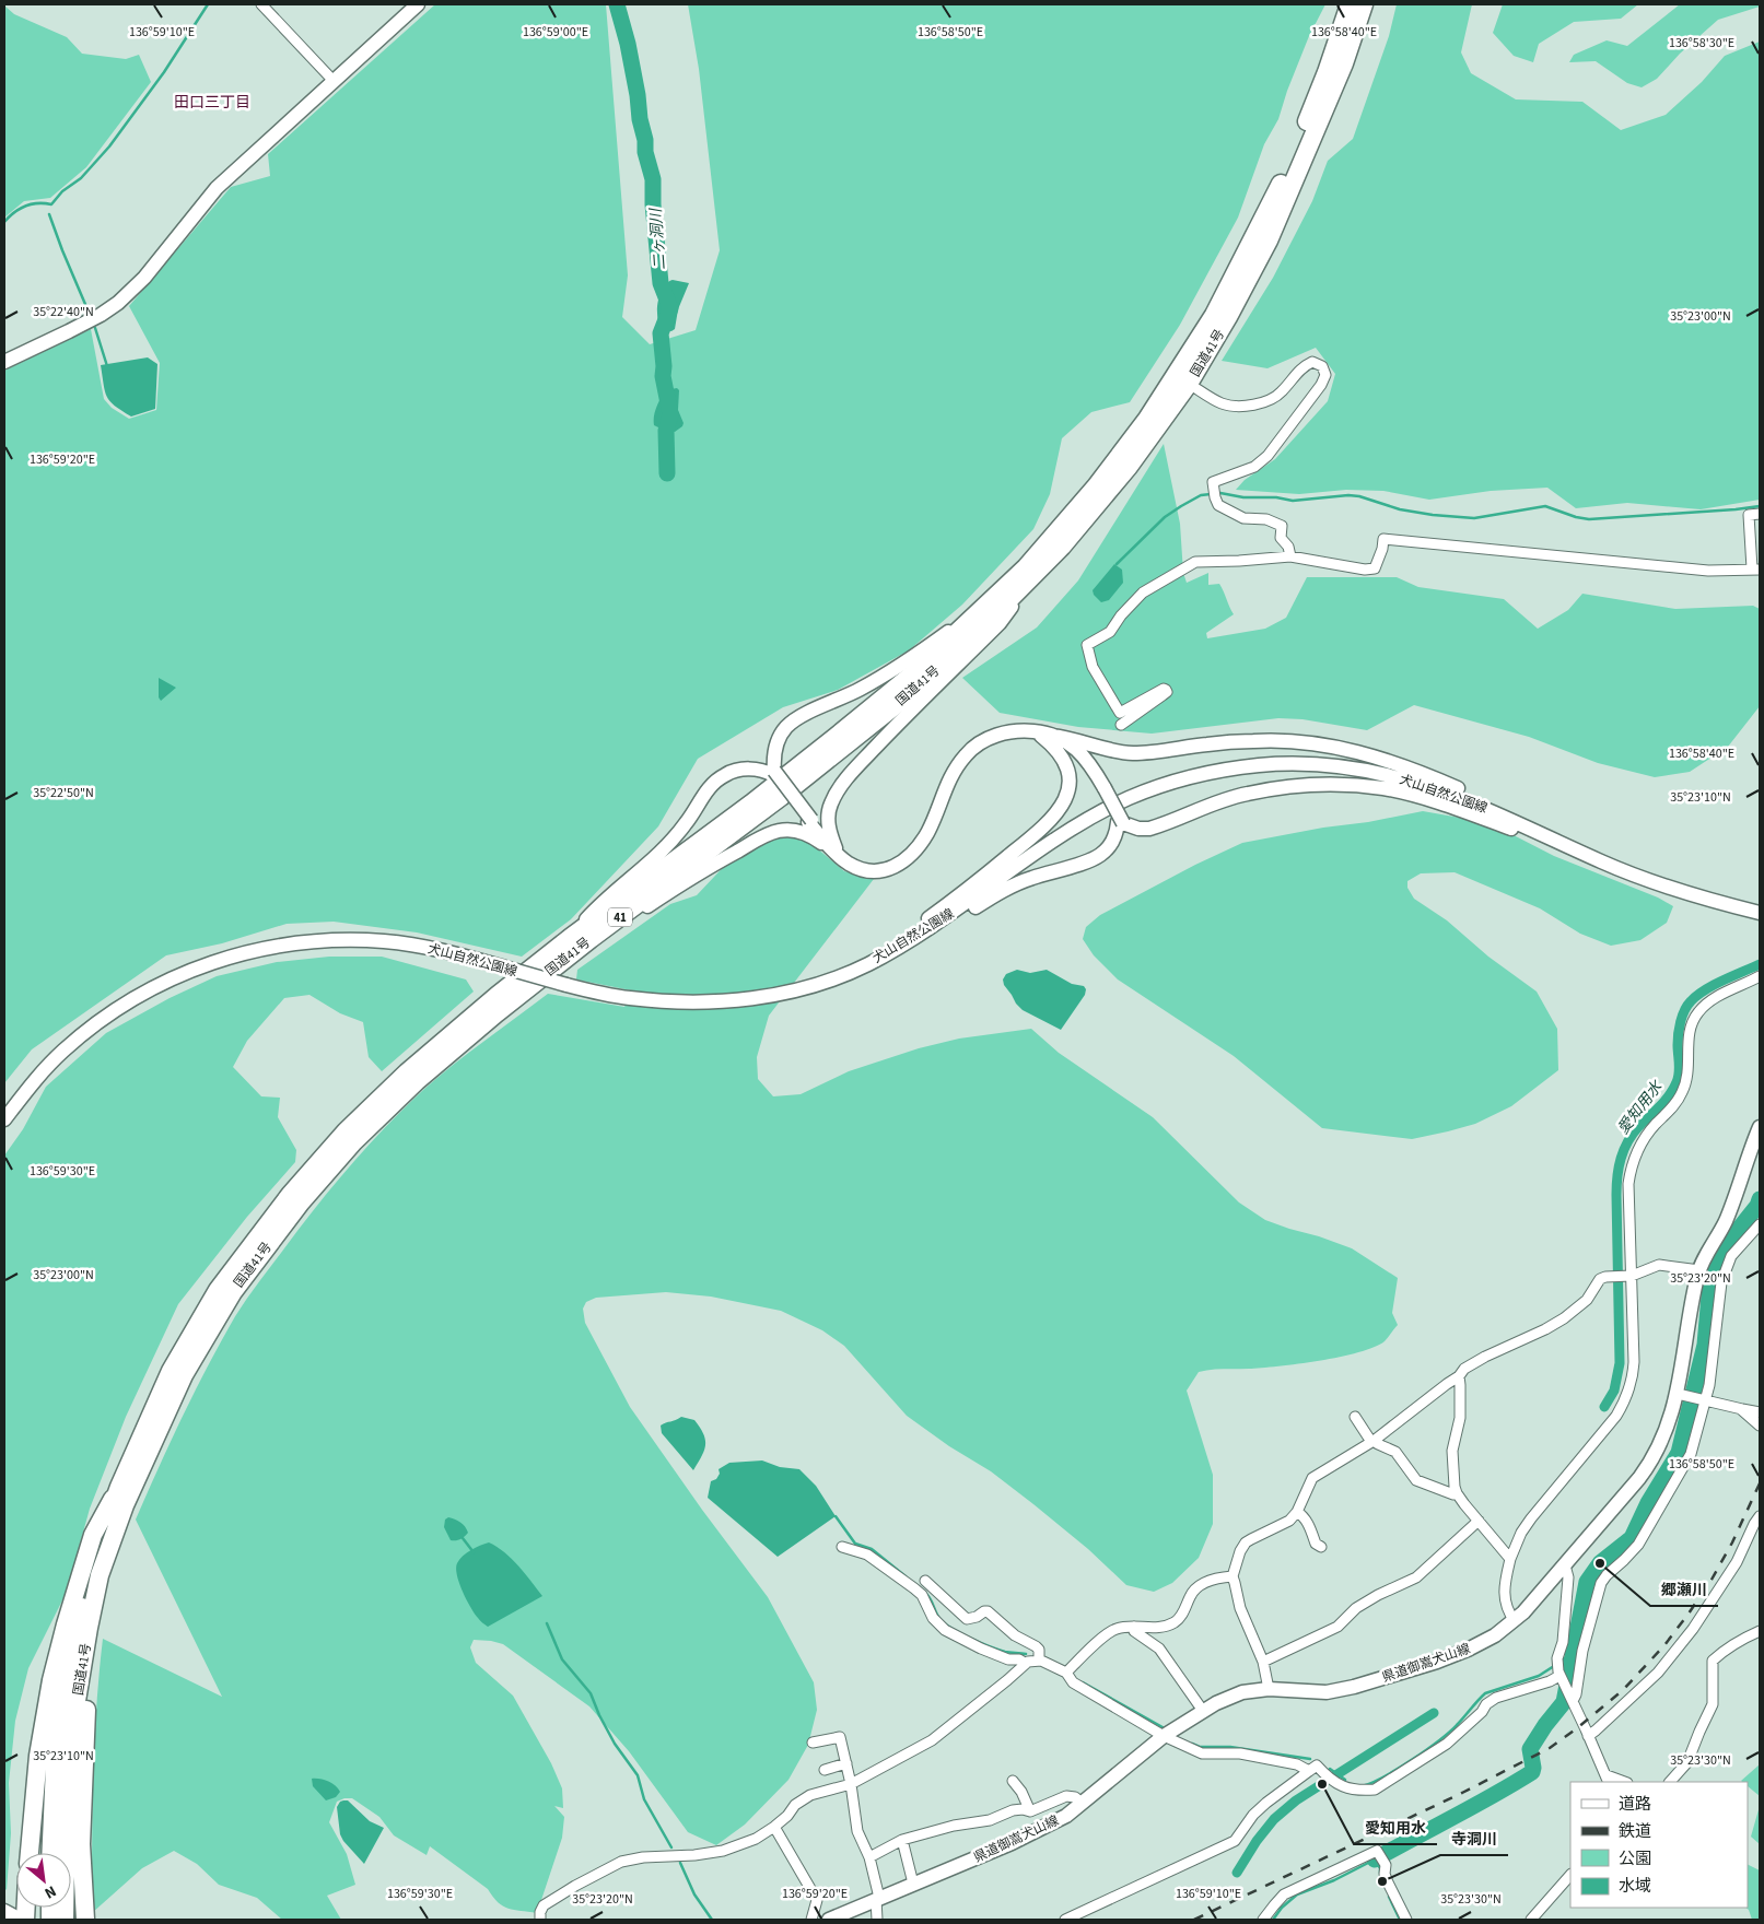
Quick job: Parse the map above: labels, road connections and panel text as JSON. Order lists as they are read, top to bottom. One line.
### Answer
{"streets":{"highway":["国道41号","41"],"main road":["犬山自然公園線","県道御嵩犬山線"]},"districts":["田口三丁目"],"water":["二ヶ洞川","愛知用水"],"places":["郷瀬川","愛知用水","寺洞川"],"legend":["道路","鉄道","公園","水域"],"north":"bottom right","coordinates":["136°59'10\"E","136°59'00\"E","136°58'50\"E","136°58'40\"E","136°58'30\"E","35°22'40\"N","35°23'00\"N","136°59'20\"E","35°22'50\"N","35°23'10\"N","136°59'30\"E","35°23'20\"N","35°23'30\"N"]}
